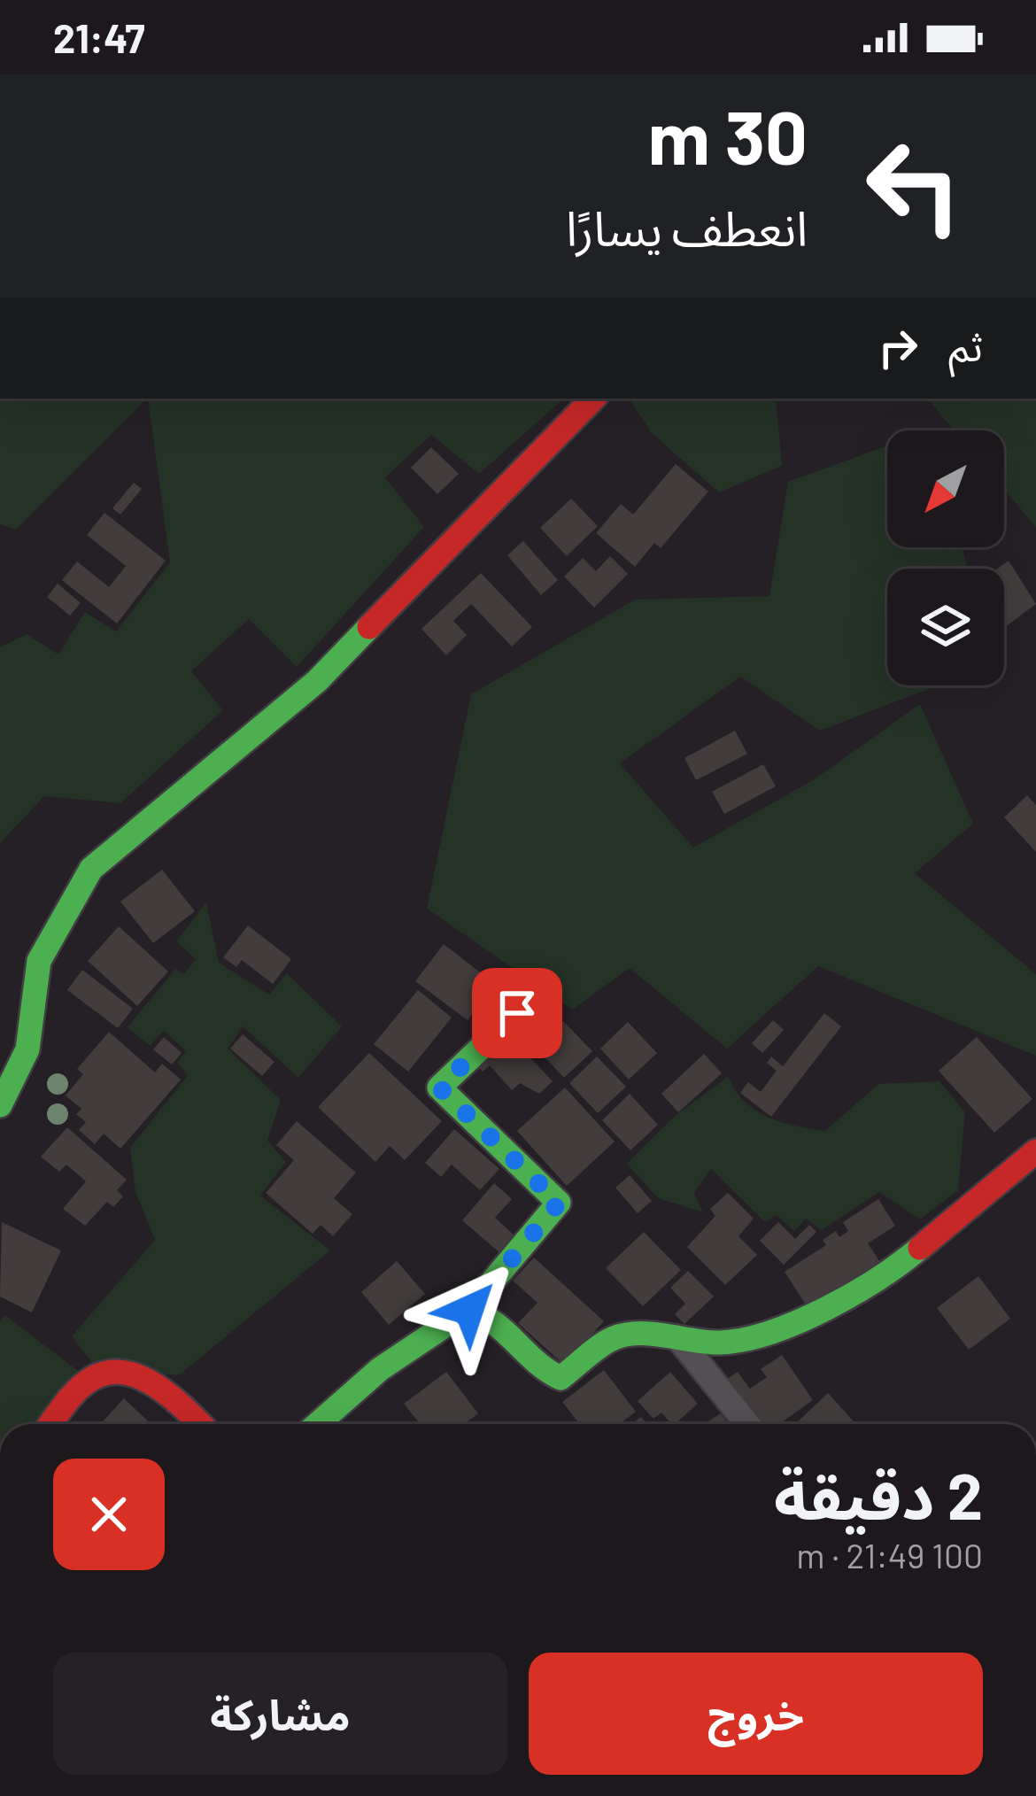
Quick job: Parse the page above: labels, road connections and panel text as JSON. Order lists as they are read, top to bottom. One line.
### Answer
{"north":"bottom left","page":{"status":"21:47","turn":["30 m","انعطف يسارًا"],"then":"ثم","heading":["2 دقيقة","100 m · 21:49"],"buttons":["خروج","مشاركة"]}}
